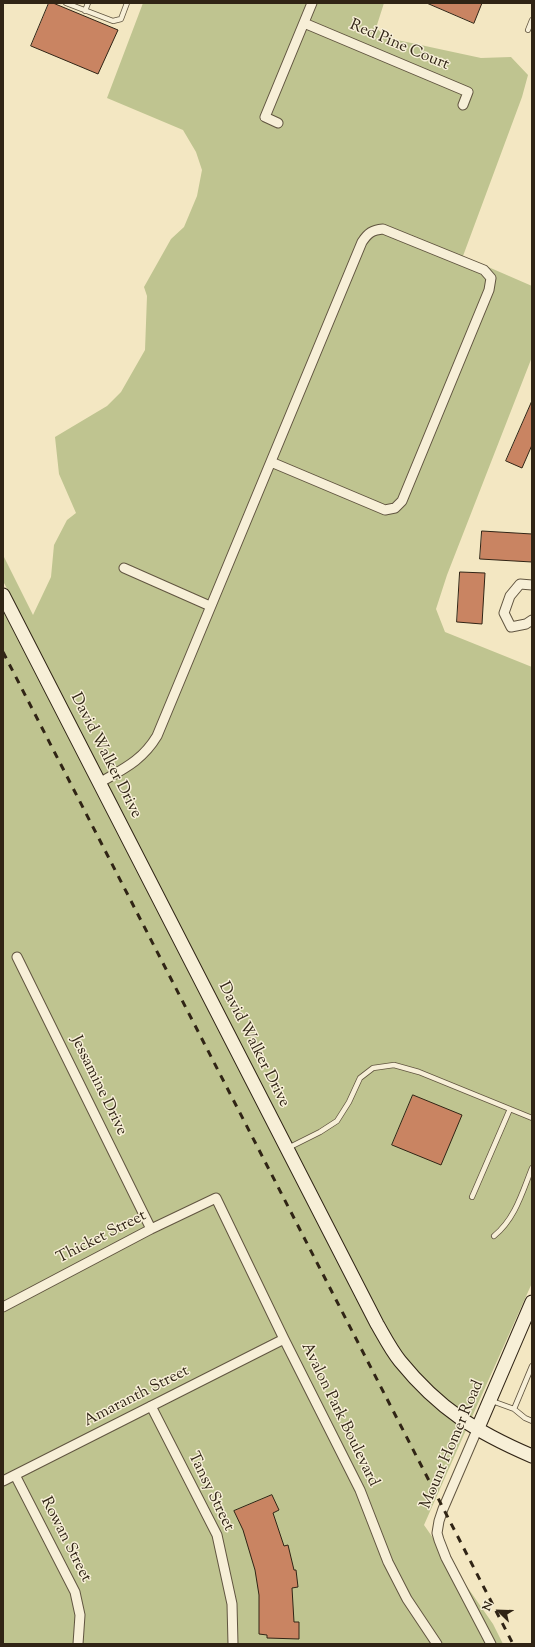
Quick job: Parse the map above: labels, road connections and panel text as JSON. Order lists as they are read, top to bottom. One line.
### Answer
{"streets":{"street":["Red Pine Court","David Walker Drive","Jessamine Drive","Thicket Street","Amaranth Street","Avalon Park Boulevard","Mount Homer Road","Tansy Street","Rowan Street"]},"crossings":[["David Walker Drive","Mount Homer Road"],["Jessamine Drive","Thicket Street"],["Thicket Street","Avalon Park Boulevard"],["Amaranth Street","Avalon Park Boulevard"],["Amaranth Street","Tansy Street"],["Amaranth Street","Rowan Street"]],"north":"top left"}
